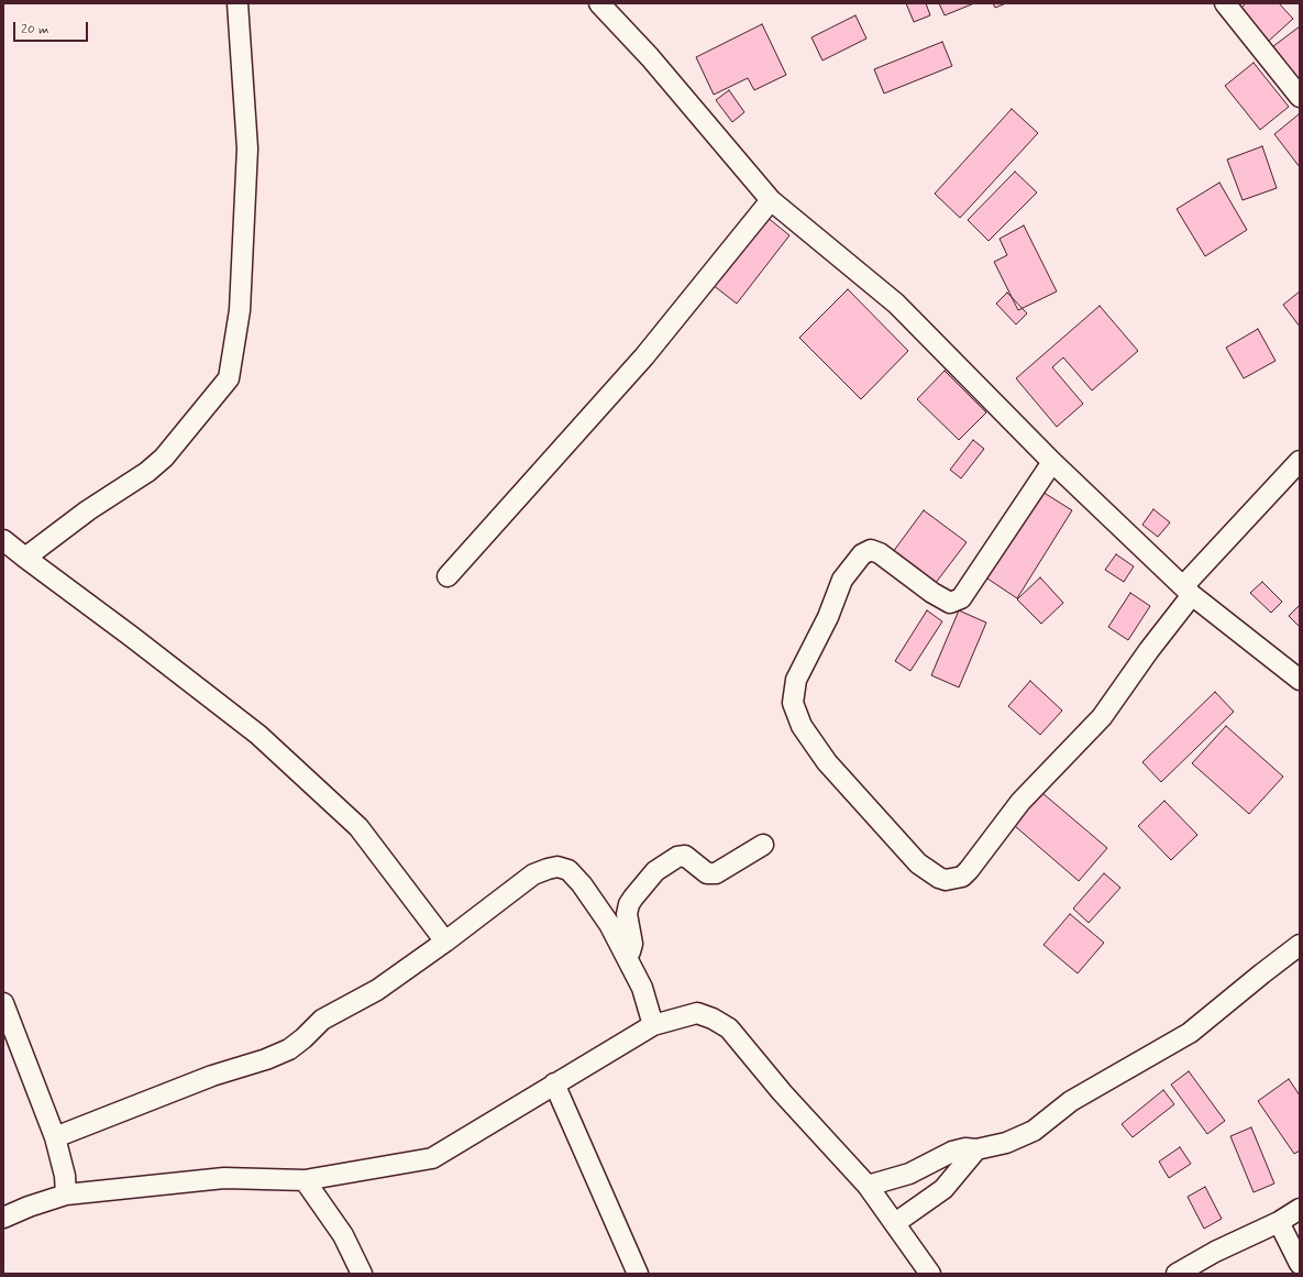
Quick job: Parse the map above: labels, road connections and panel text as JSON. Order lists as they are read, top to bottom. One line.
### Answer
{"scale_bar":"20 m"}
